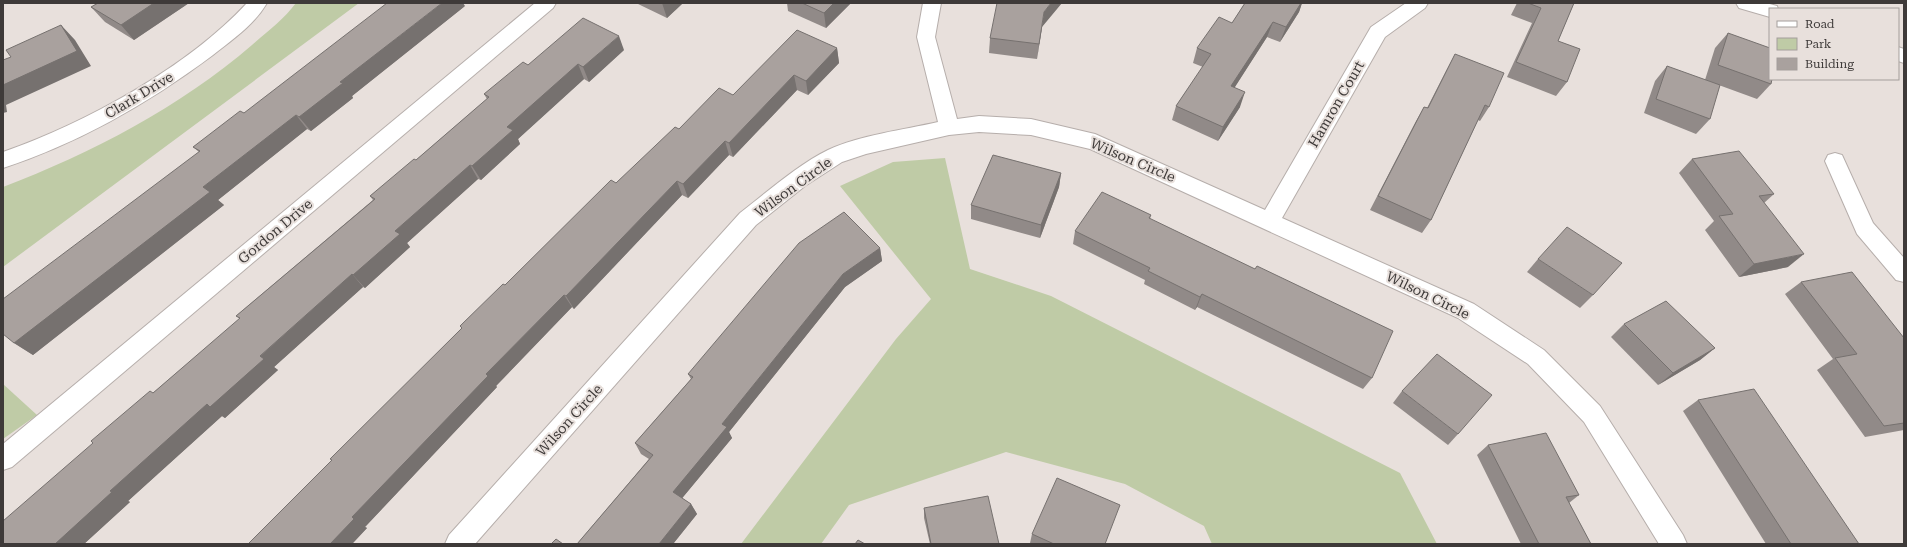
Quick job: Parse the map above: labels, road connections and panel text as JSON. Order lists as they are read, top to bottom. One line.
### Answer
{"streets":{"street":["Clark Drive","Hamron Court","Wilson Circle","Gordon Drive"]},"crossings":[["Hamron Court","Wilson Circle"]],"legend":["Road","Park","Building"]}
